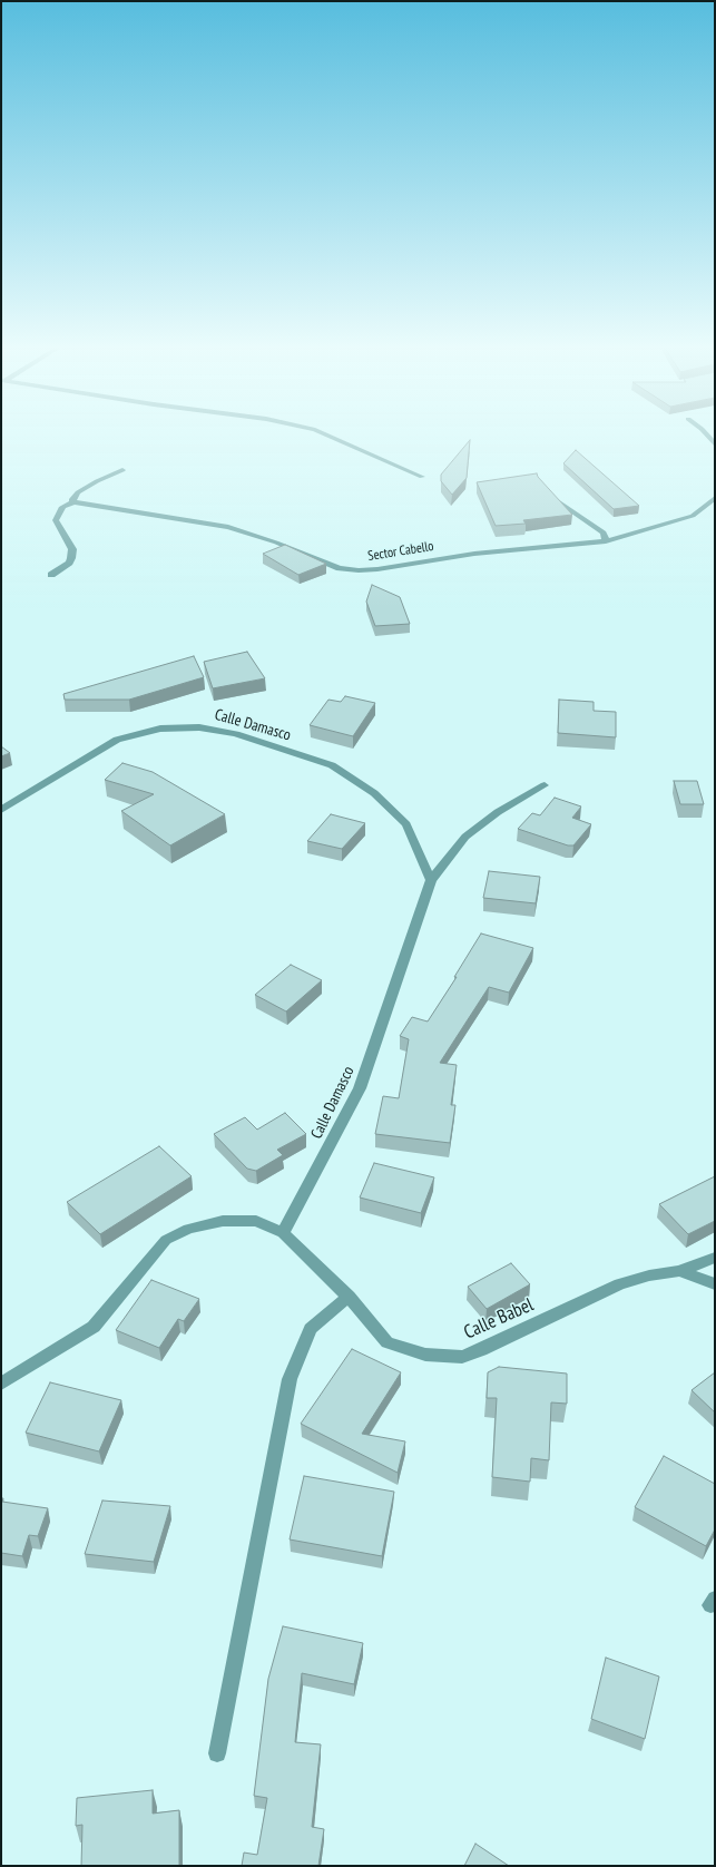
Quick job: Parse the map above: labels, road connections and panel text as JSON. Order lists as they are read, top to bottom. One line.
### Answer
{"streets":{"street":["Sector Cabello","Calle Damasco","Calle Babel"]},"crossings":[["Calle Damasco","Calle Babel"]]}
